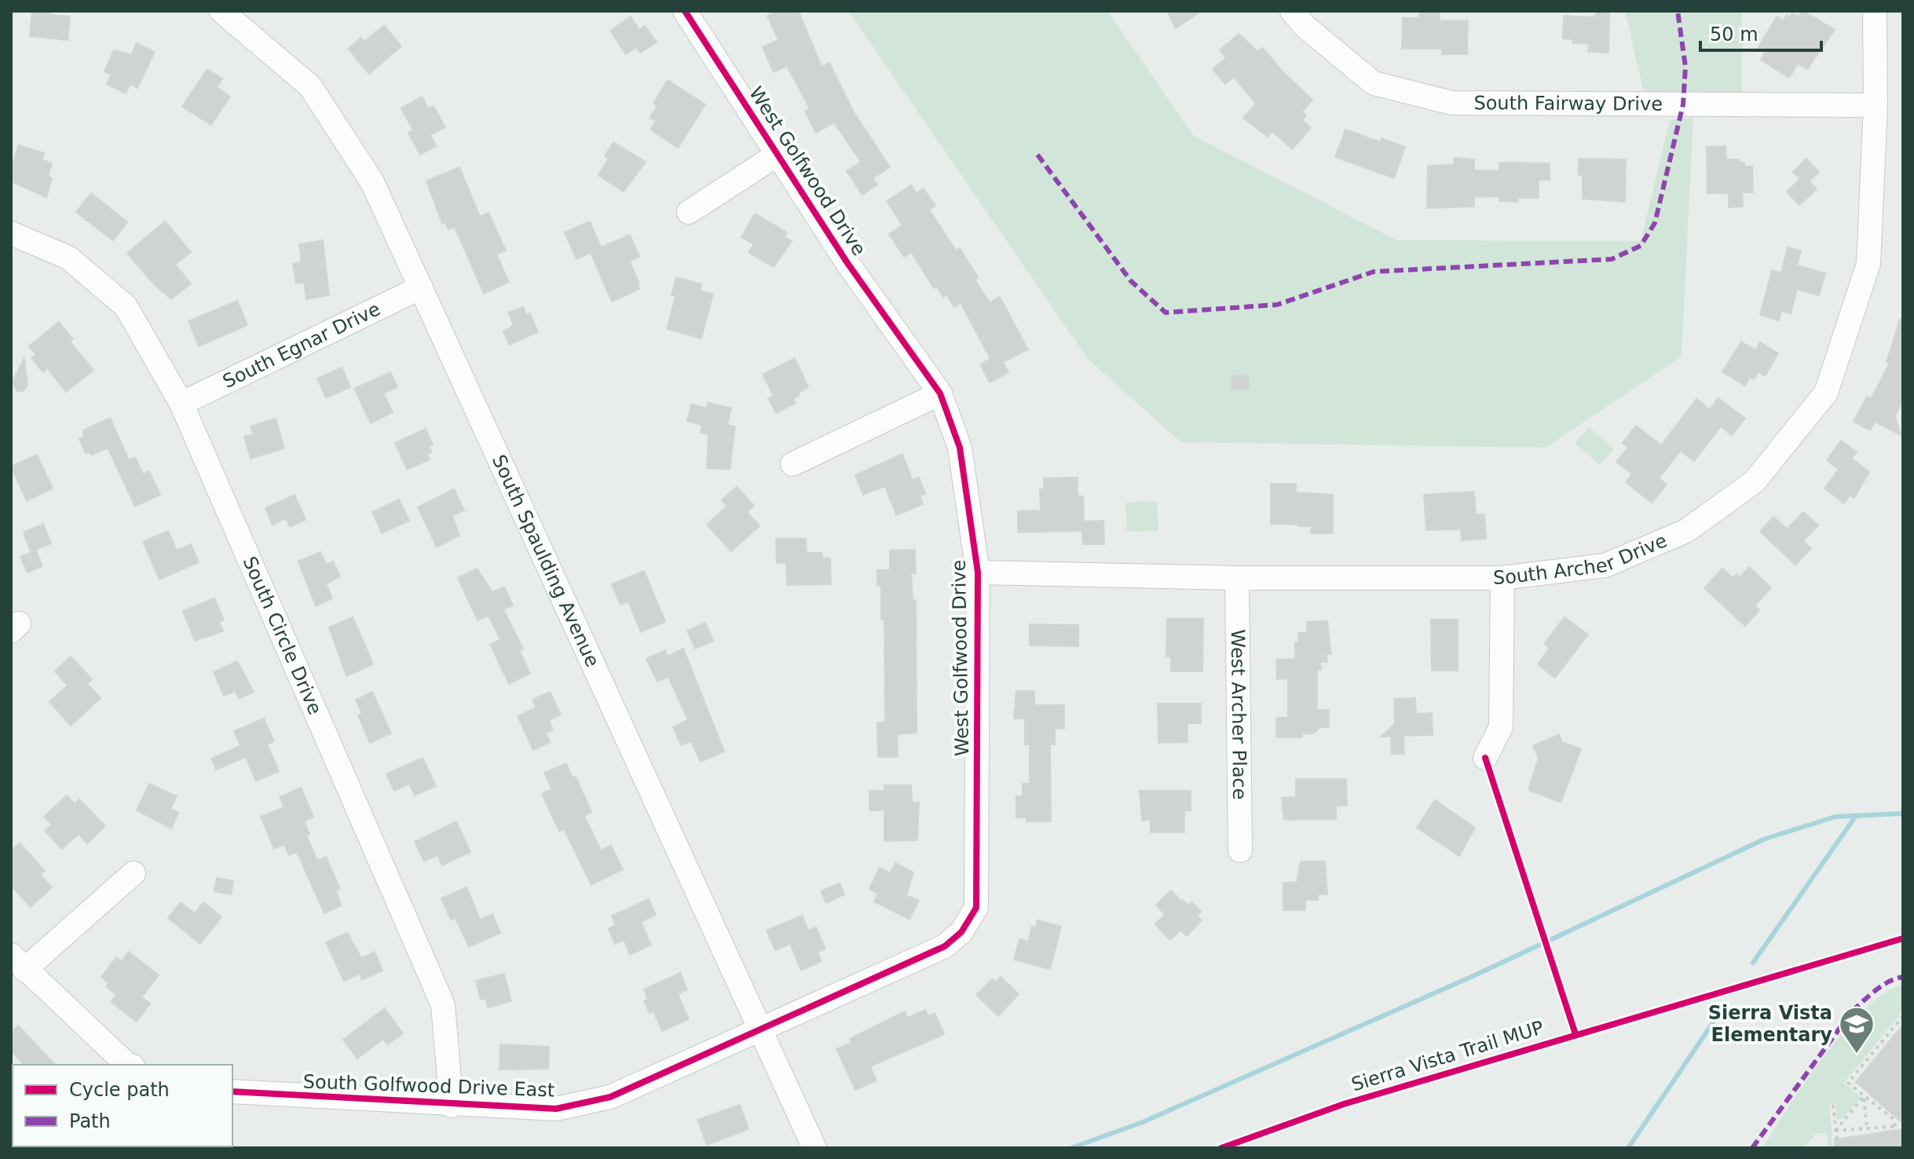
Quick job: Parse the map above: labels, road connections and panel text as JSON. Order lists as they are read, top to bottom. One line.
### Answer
{"streets":{"street":["South Fairway Drive","West Golfwood Drive","South Egnar Drive","South Archer Drive","South Spaulding Avenue","South Circle Drive","West Archer Place","South Golfwood Drive East"],"cycle path":["Sierra Vista Trail MUP"]},"crossings":[["South Fairway Drive","South Archer Drive"],["West Golfwood Drive","South Archer Drive"],["West Golfwood Drive","South Spaulding Avenue"],["West Golfwood Drive","South Golfwood Drive East"],["South Egnar Drive","South Spaulding Avenue"],["South Egnar Drive","South Circle Drive"],["South Archer Drive","West Archer Place"],["South Spaulding Avenue","South Golfwood Drive East"],["South Circle Drive","South Golfwood Drive East"]],"places":{"school or university":["Sierra Vista Elementary"]},"legend":["Cycle path","Path"],"scale_bar":"50 m"}
